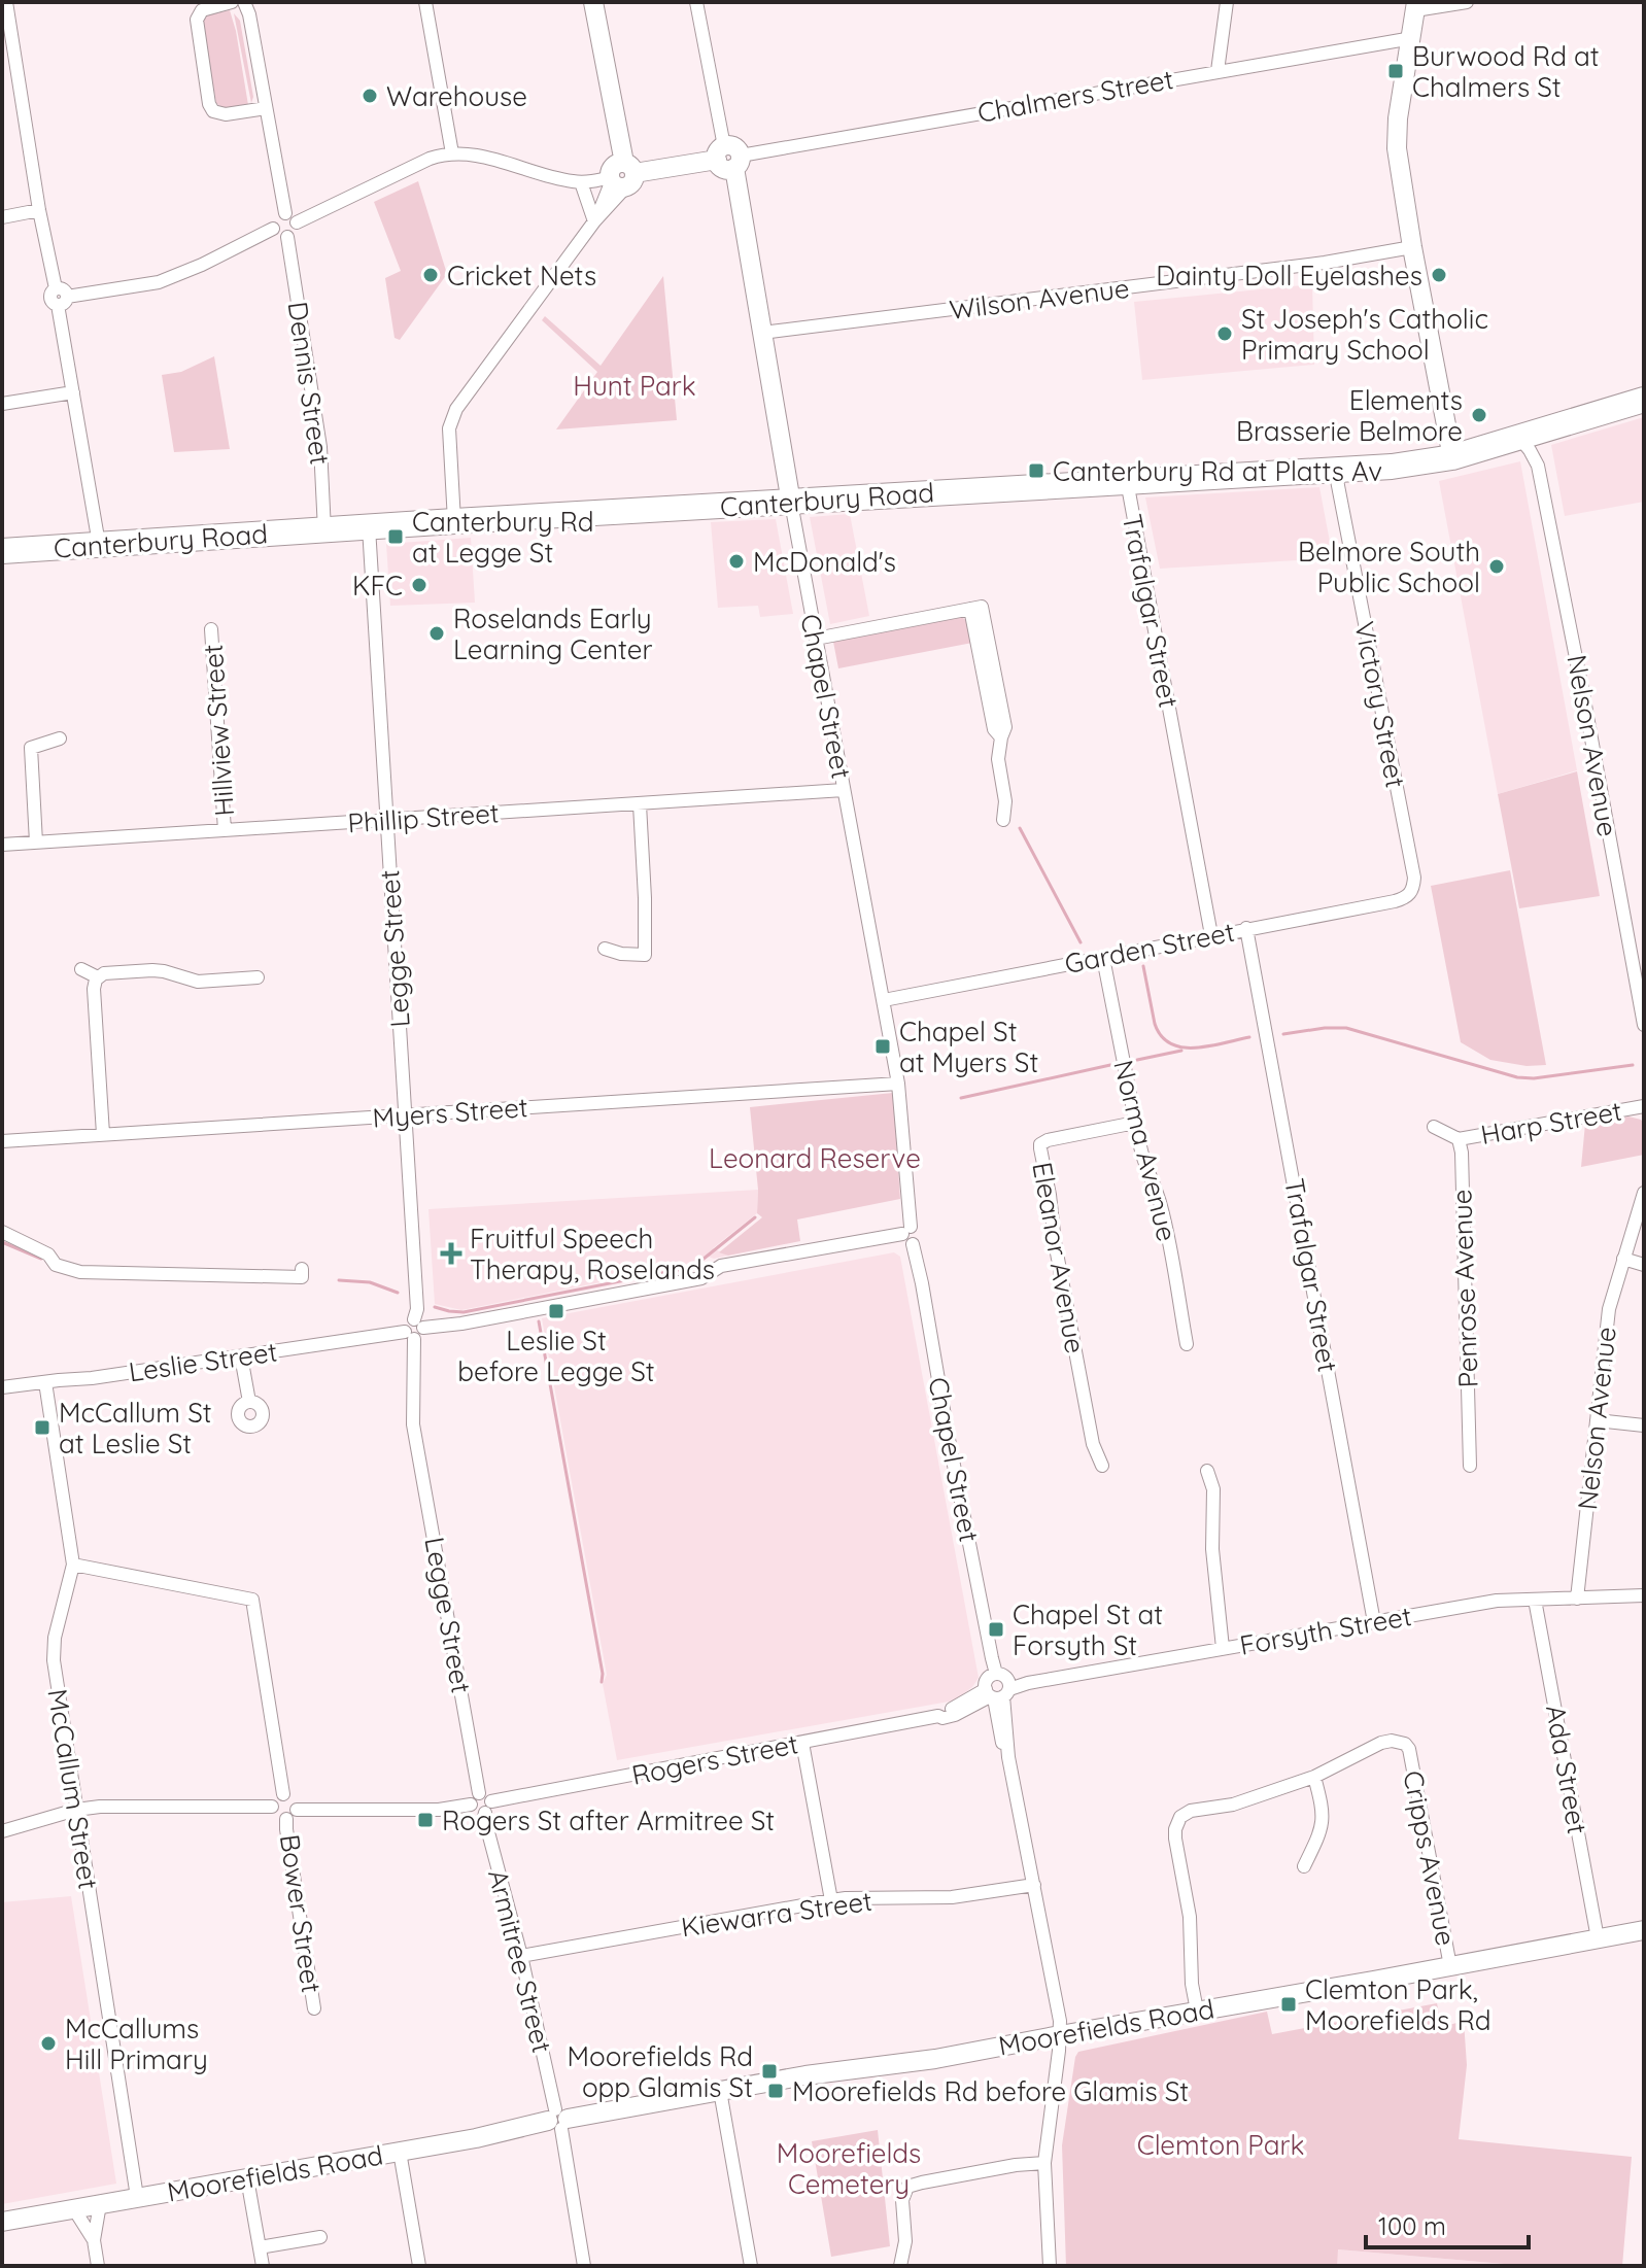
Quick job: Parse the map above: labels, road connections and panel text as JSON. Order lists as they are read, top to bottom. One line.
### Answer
{"streets":{"highway":["Canterbury Road"],"main road":["Chalmers Street","Chapel Street","Moorefields Road"],"street":["Wilson Avenue","Dennis Street","Trafalgar Street","Victory Street","Hillview Street","Nelson Avenue","Phillip Street","Garden Street","Legge Street","Myers Street","Harp Street","Norma Avenue","Eleanor Avenue","Penrose Avenue","Leslie Street","Forsyth Street","Rogers Street","Ada Street","McCallum Street","Cripps Avenue","Bower Street","Kiewarra Street","Armitree Street"]},"crossings":[["Chalmers Street","Dennis Street"],["Chalmers Street","Chapel Street"],["Wilson Avenue","Chapel Street"],["Dennis Street","Canterbury Road"],["Canterbury Road","Trafalgar Street"],["Canterbury Road","Chapel Street"],["Canterbury Road","Victory Street"],["Canterbury Road","Nelson Avenue"],["Canterbury Road","Legge Street"],["Trafalgar Street","Garden Street"],["Trafalgar Street","Forsyth Street"],["Chapel Street","Phillip Street"],["Chapel Street","Garden Street"],["Chapel Street","Myers Street"],["Victory Street","Garden Street"],["Hillview Street","Phillip Street"],["Nelson Avenue","Forsyth Street"],["Phillip Street","Legge Street"],["Garden Street","Norma Avenue"],["Legge Street","Myers Street"],["Legge Street","Leslie Street"],["Legge Street","Rogers Street"],["Legge Street","Armitree Street"],["Harp Street","Penrose Avenue"],["Norma Avenue","Eleanor Avenue"],["Leslie Street","McCallum Street"],["Forsyth Street","Rogers Street"],["Forsyth Street","Ada Street"],["Rogers Street","Bower Street"],["Rogers Street","Armitree Street"],["Ada Street","Moorefields Road"],["McCallum Street","Moorefields Road"],["Cripps Avenue","Moorefields Road"],["Kiewarra Street","Armitree Street"],["Armitree Street","Moorefields Road"]],"parks":["Hunt Park","Leonard Reserve","Clemton Park","Moorefields Cemetery"],"places":{"transit":["Burwood Rd at Chalmers St","Canterbury Rd at Platts Av","Canterbury Rd at Legge St","Chapel St at Myers St","Leslie St before Legge St","McCallum St at Leslie St","Chapel St at Forsyth St","Rogers St after Armitree St","Clemton Park, Moorefields Rd","Moorefields Rd opp Glamis St","Moorefields Rd before Glamis St"],"other":["Warehouse","Cricket Nets","Dainty Doll Eyelashes","St Joseph's Catholic Primary School","Elements Brasserie Belmore","McDonald's","Belmore South Public School","KFC","Roselands Early Learning Center","McCallums Hill Primary"],"health":["Fruitful Speech Therapy, Roselands"]},"scale_bar":"100 m"}
